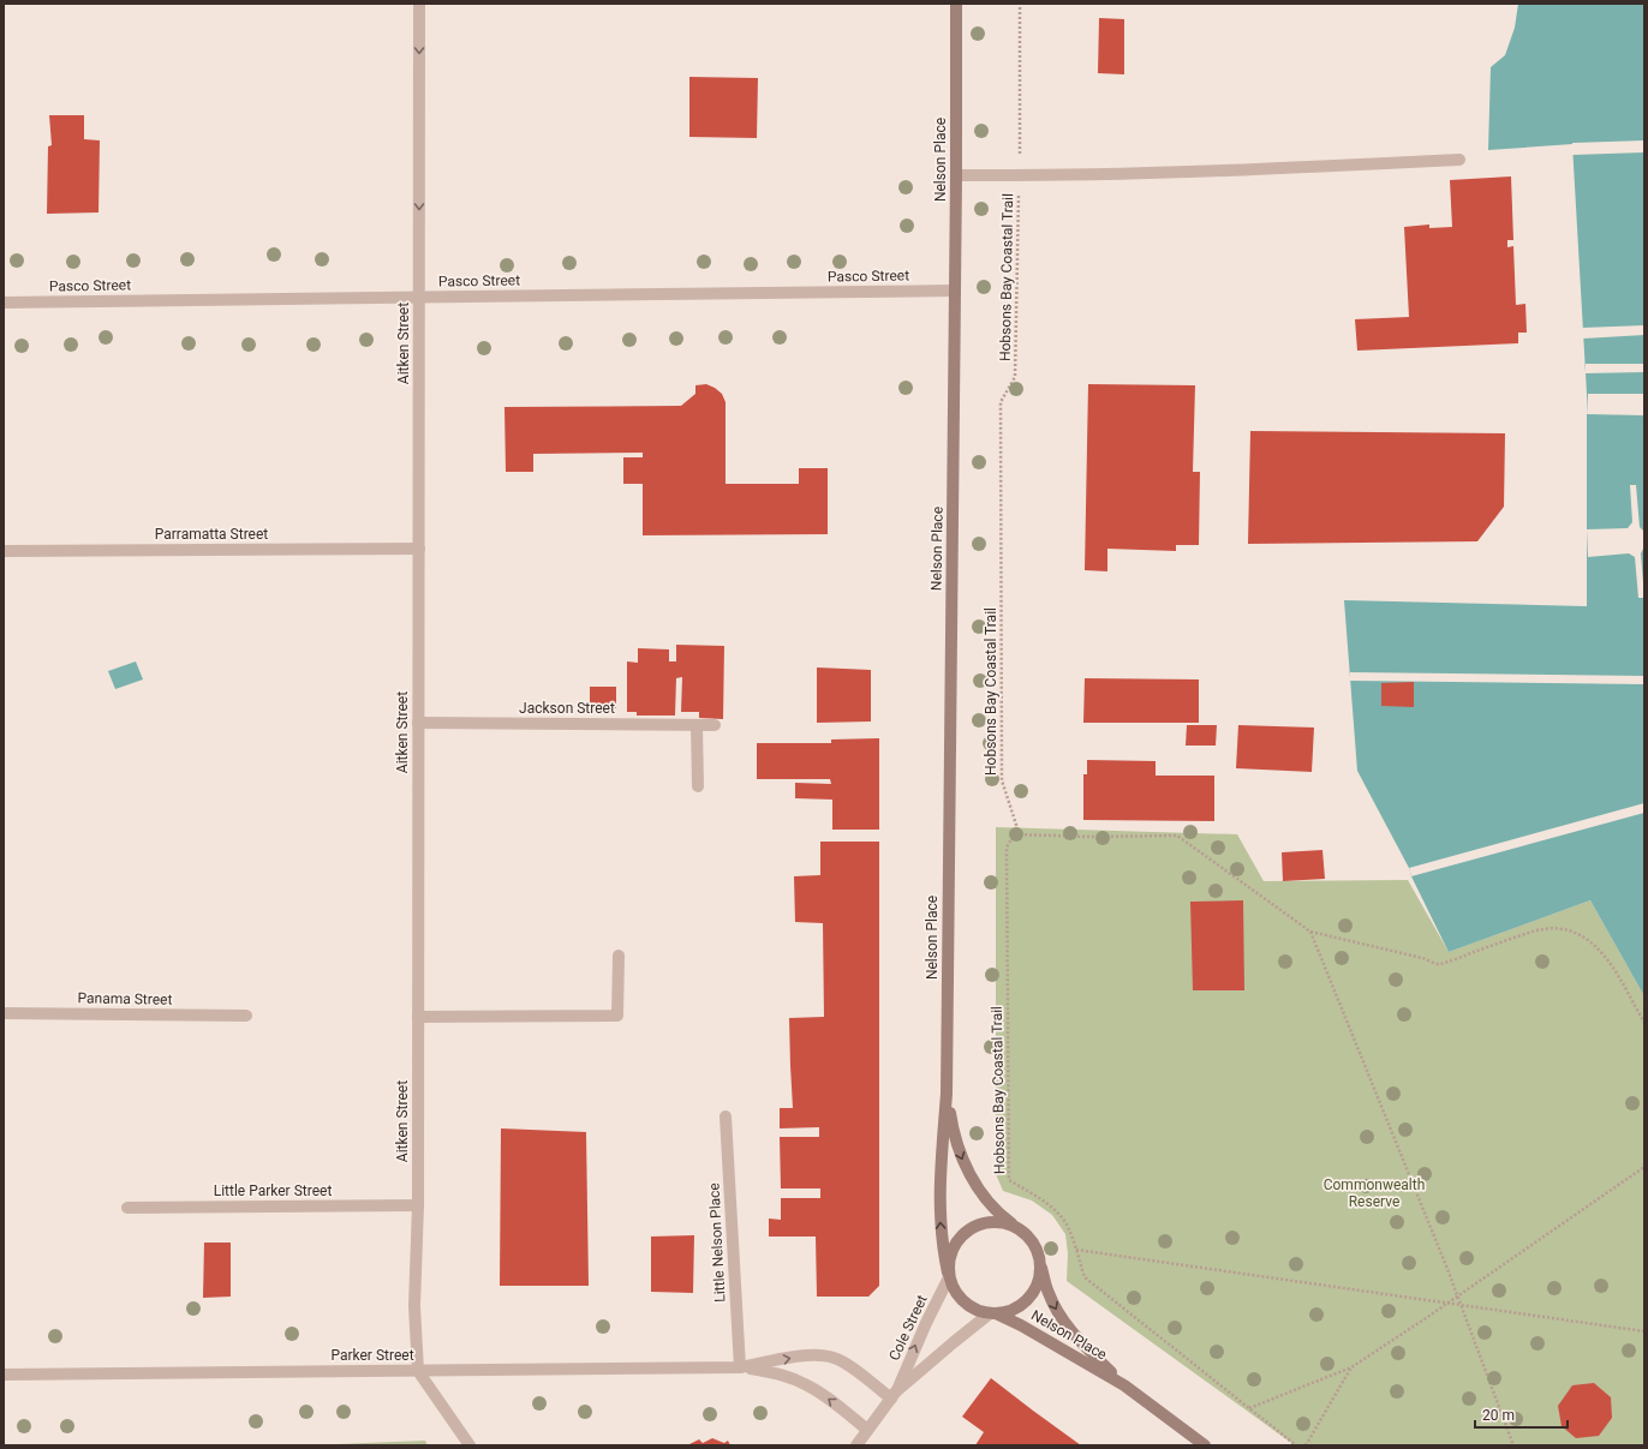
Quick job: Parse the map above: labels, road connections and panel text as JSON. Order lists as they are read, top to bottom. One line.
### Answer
{"streets":{"street":["Nelson Place","Pasco Street","Aitken Street","Parramatta Street","Jackson Street","Panama Street","Little Parker Street","Little Nelson Place","Cole Street","Parker Street"],"path":["Hobsons Bay Coastal Trail"]},"crossings":[["Nelson Place","Pasco Street"],["Nelson Place","Cole Street"],["Pasco Street","Aitken Street"],["Aitken Street","Parramatta Street"],["Aitken Street","Jackson Street"],["Aitken Street","Little Parker Street"],["Aitken Street","Parker Street"],["Little Nelson Place","Parker Street"],["Cole Street","Parker Street"]],"one_way":["Cole Street"],"parks":["Commonwealth Reserve"],"scale_bar":"20 m"}
